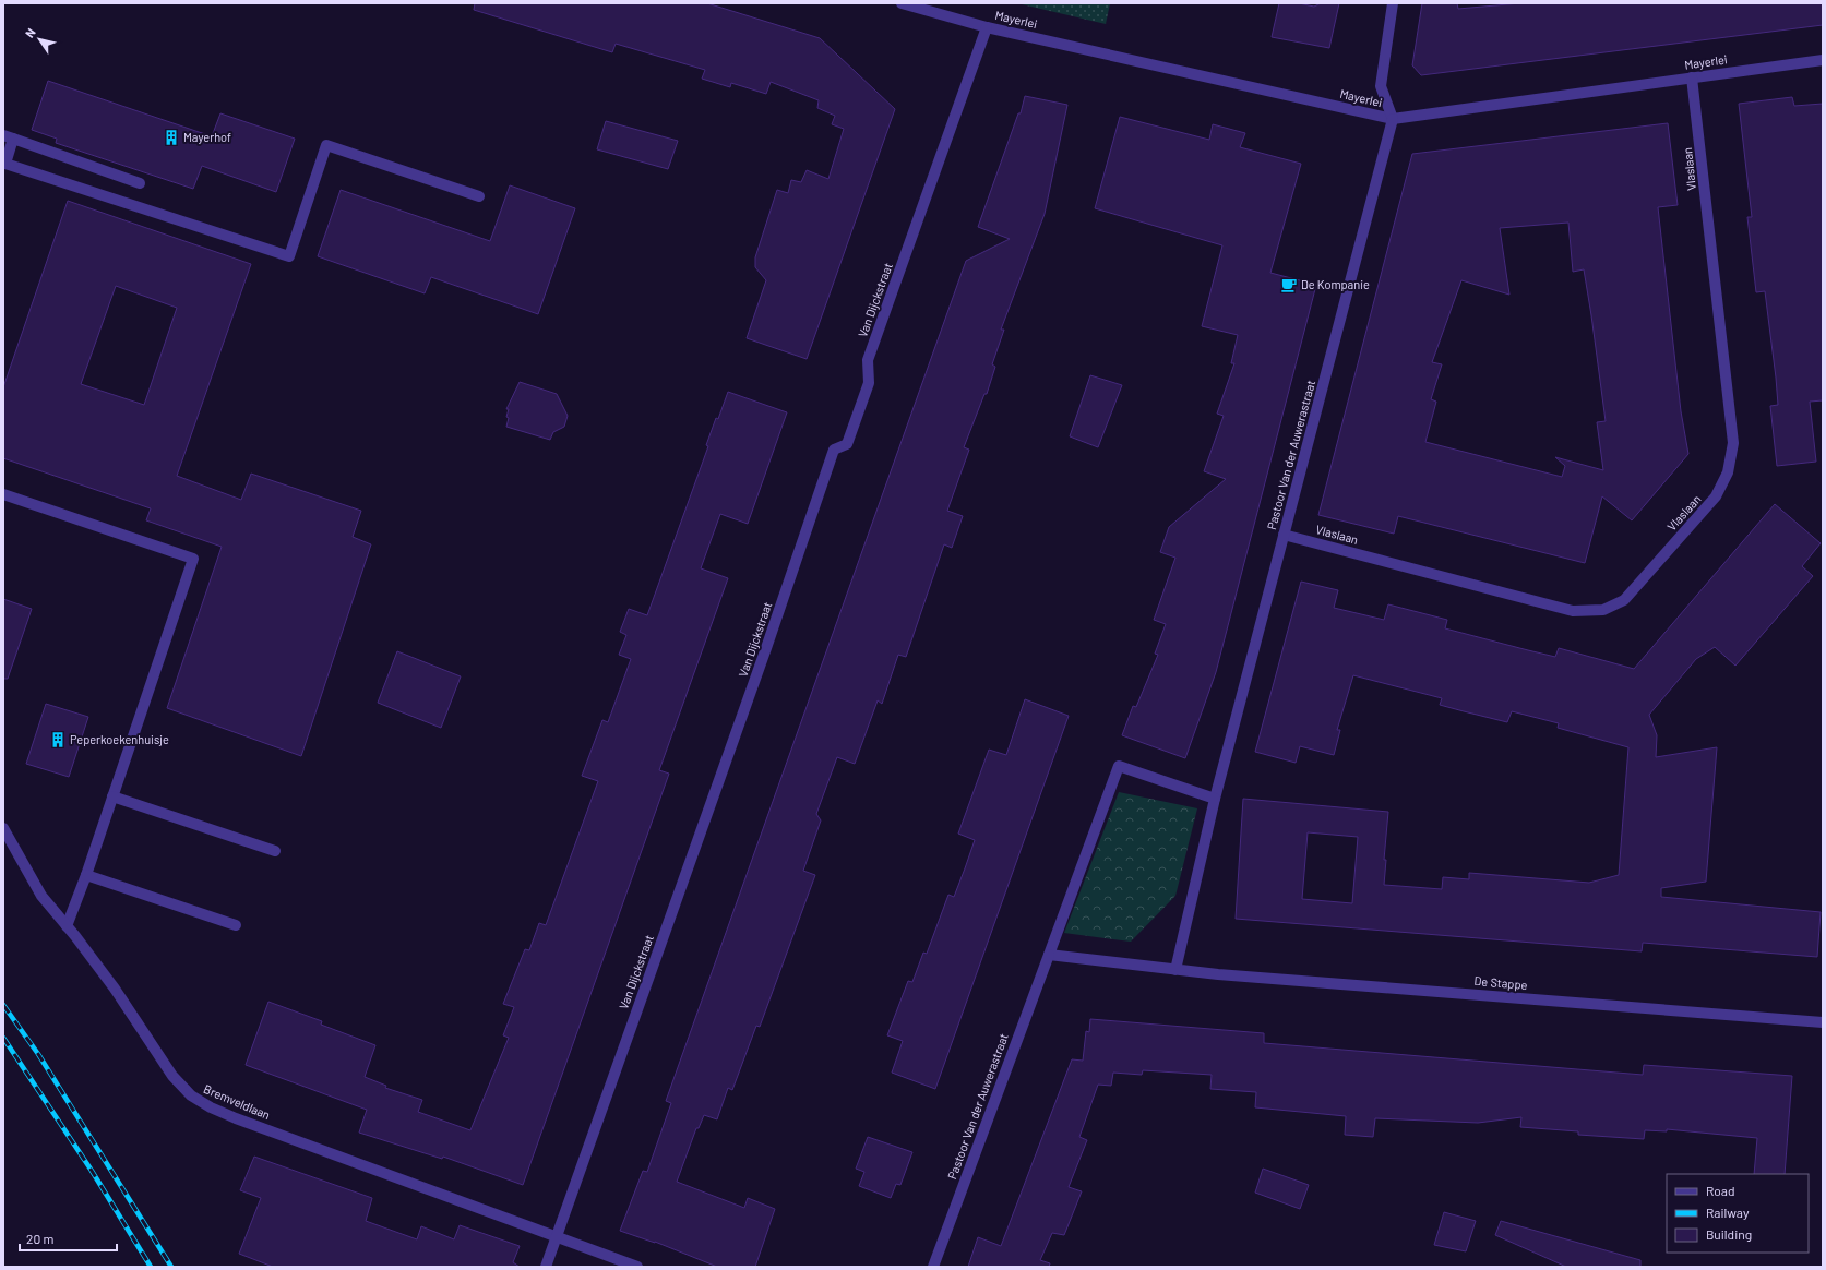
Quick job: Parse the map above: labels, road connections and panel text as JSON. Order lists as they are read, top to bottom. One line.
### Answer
{"streets":{"street":["Mayerlei","Vlaslaan","Van Dijckstraat","Pastoor Van der Auwerastraat","De Stappe","Bremveldlaan"]},"crossings":[["Mayerlei","Vlaslaan"],["Mayerlei","Van Dijckstraat"],["Mayerlei","Pastoor Van der Auwerastraat"],["Vlaslaan","Pastoor Van der Auwerastraat"],["Van Dijckstraat","Bremveldlaan"],["Pastoor Van der Auwerastraat","De Stappe"]],"places":{"building":["Mayerhof","Peperkoekenhuisje"],"cafe":["De Kompanie"]},"legend":["Road","Railway","Building"],"scale_bar":"20 m","north":"top left"}
